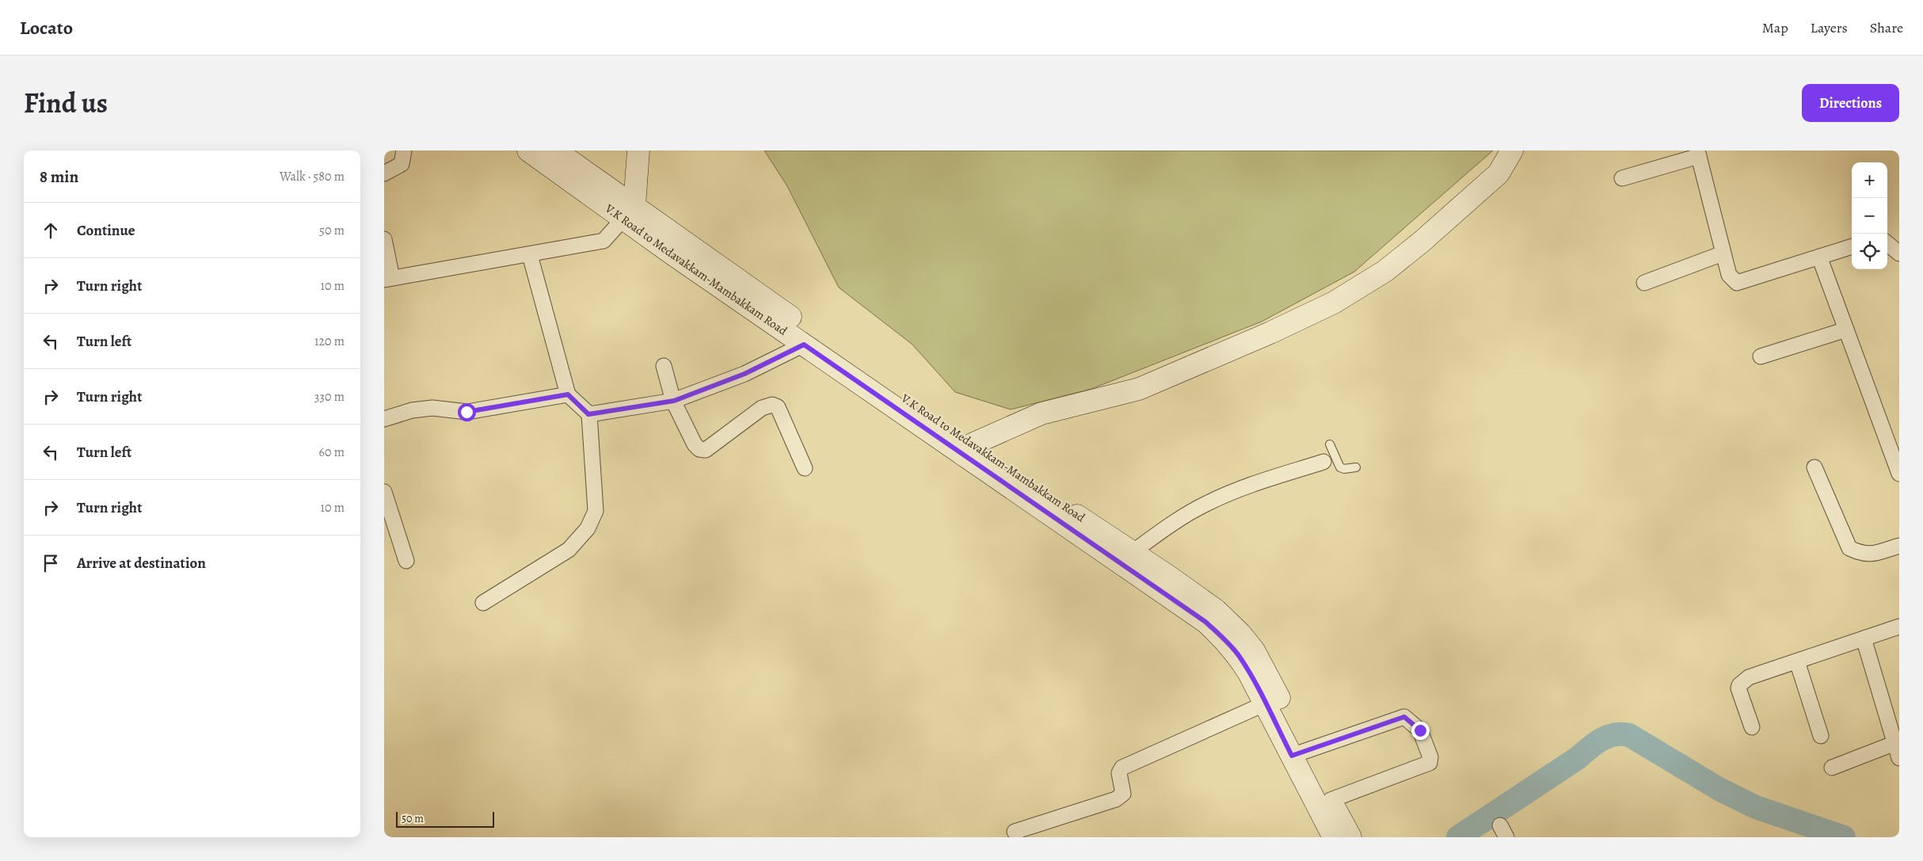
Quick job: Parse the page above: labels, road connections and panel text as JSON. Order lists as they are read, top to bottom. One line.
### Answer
{"streets":{"street":["V.K Road to Medavakkam-Mambakkam Road"]},"scale_bar":"50 m","page":{"header":"Locato","nav":["Map","Layers","Share"],"title":"Find us","buttons":"Directions","heading":["8 min","Walk · 580 m"],"map_buttons":["+","−"],"list":[["Continue","50 m"],["Turn right","10 m"],["Turn left","120 m"],["Turn right","330 m"],["Turn left","60 m"],["Turn right","10 m"],"Arrive at destination"],"scale":"50 m"}}
